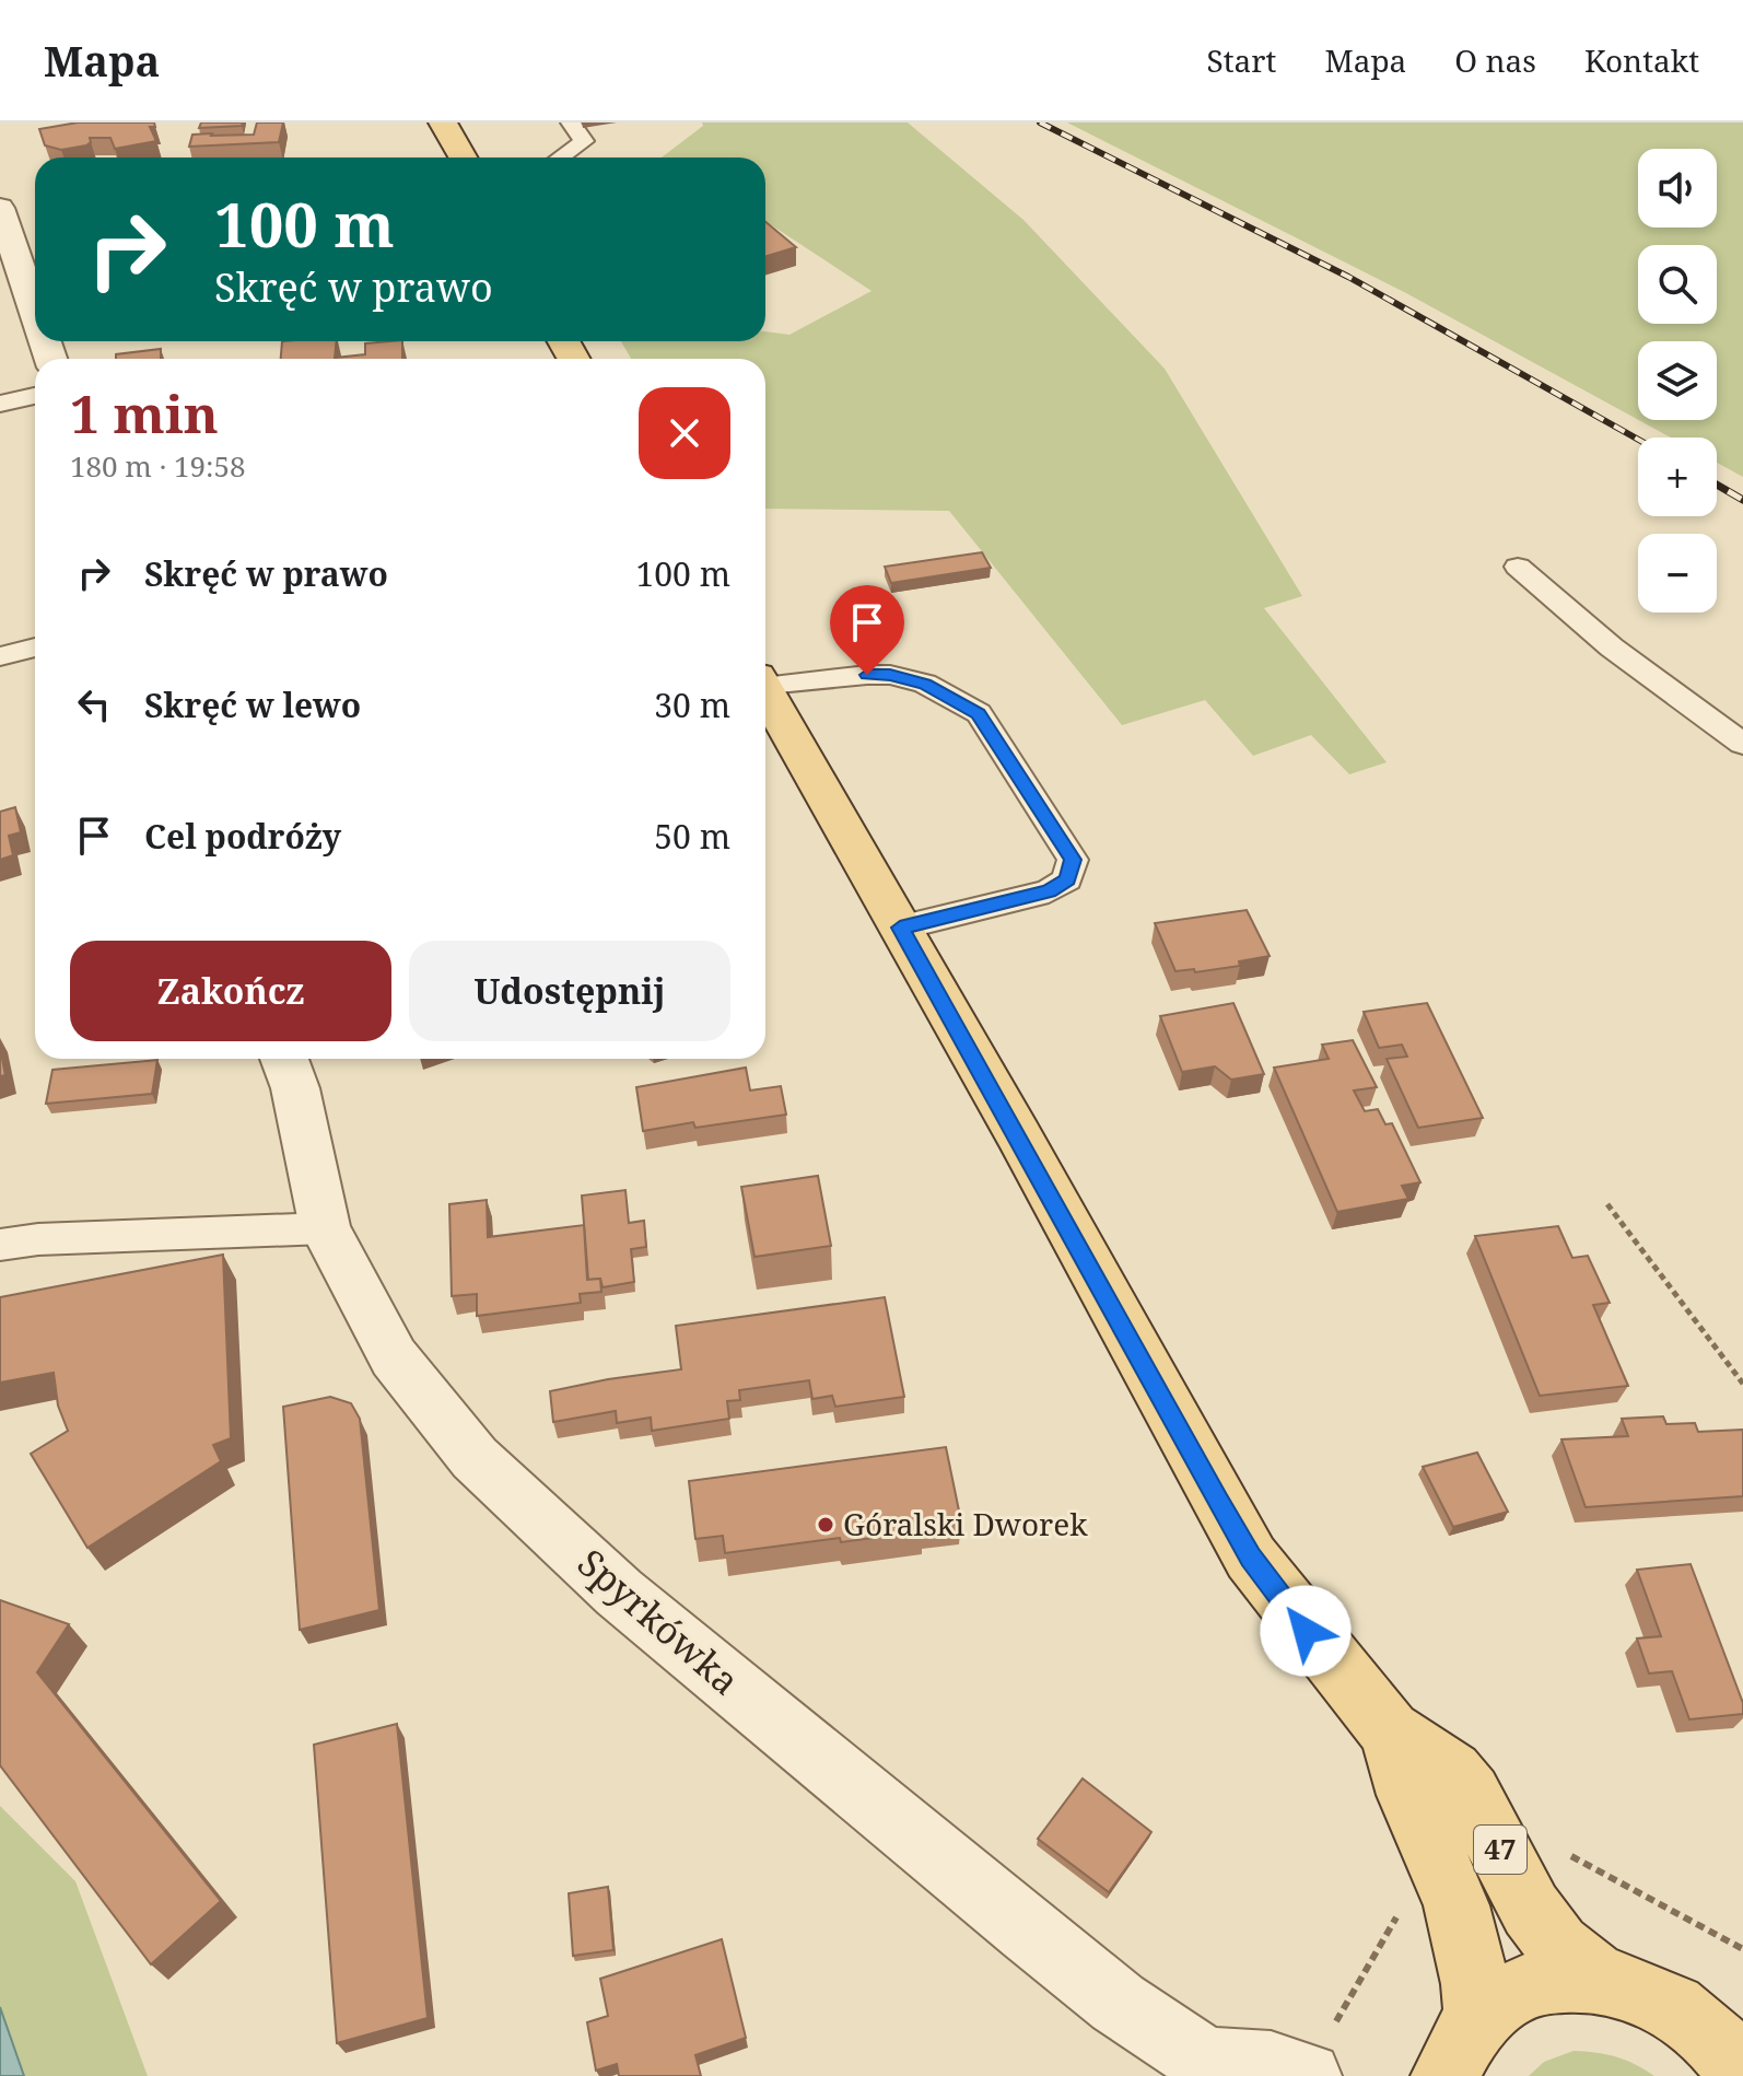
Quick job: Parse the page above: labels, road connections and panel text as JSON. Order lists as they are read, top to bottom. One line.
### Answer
{"streets":{"main road":["47"],"street":["Spyrkówka"]},"places":["Góralski Dworek"],"page":{"header":"Mapa","nav":["Start","Mapa","O nas","Kontakt"],"map_buttons":["+","−"],"turn":["100 m","Skręć w prawo"],"heading":["1 min","180 m · 19:58"],"list":[{"name":"Skręć w prawo","value":"100 m"},{"name":"Skręć w lewo","value":"30 m"},{"name":"Cel podróży","value":"50 m"}],"buttons":["Zakończ","Udostępnij"]}}
